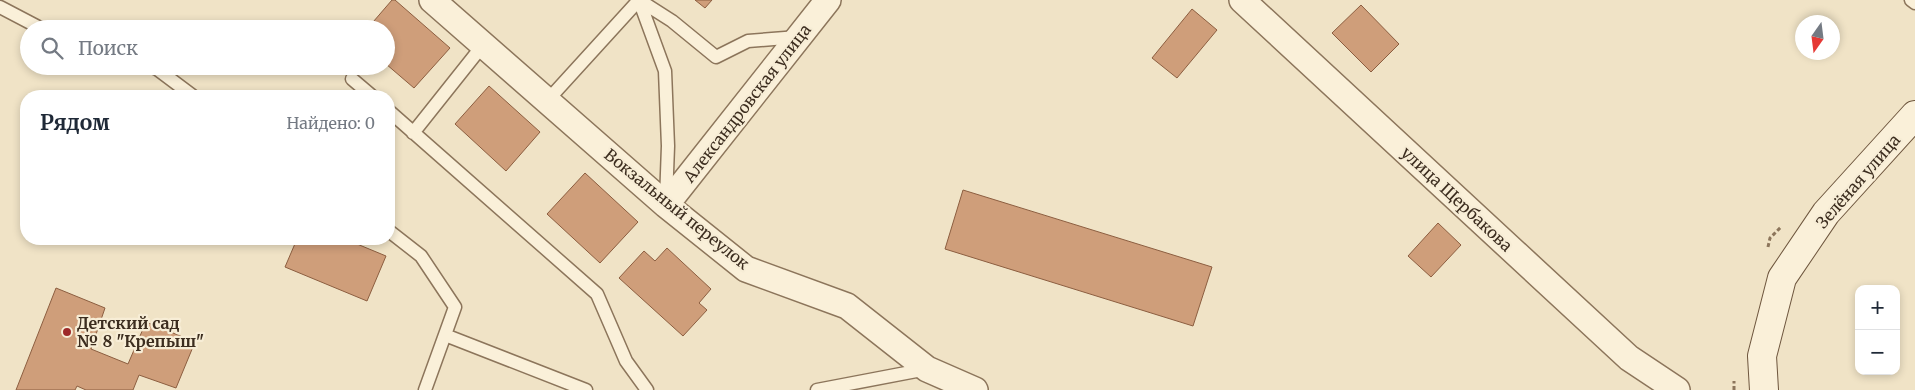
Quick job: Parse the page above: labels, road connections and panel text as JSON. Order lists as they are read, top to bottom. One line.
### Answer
{"streets":{"main road":["Зелёная улица"],"street":["Александровская улица","улица Щербакова","Вокзальный переулок"]},"crossings":[["Александровская улица","Вокзальный переулок"]],"places":["Детский сад № 8 \"Крепыш\""],"north":"bottom","page":{"search":"Поиск","heading":["Рядом","Найдено: 0"],"map_buttons":["+","−"]}}
